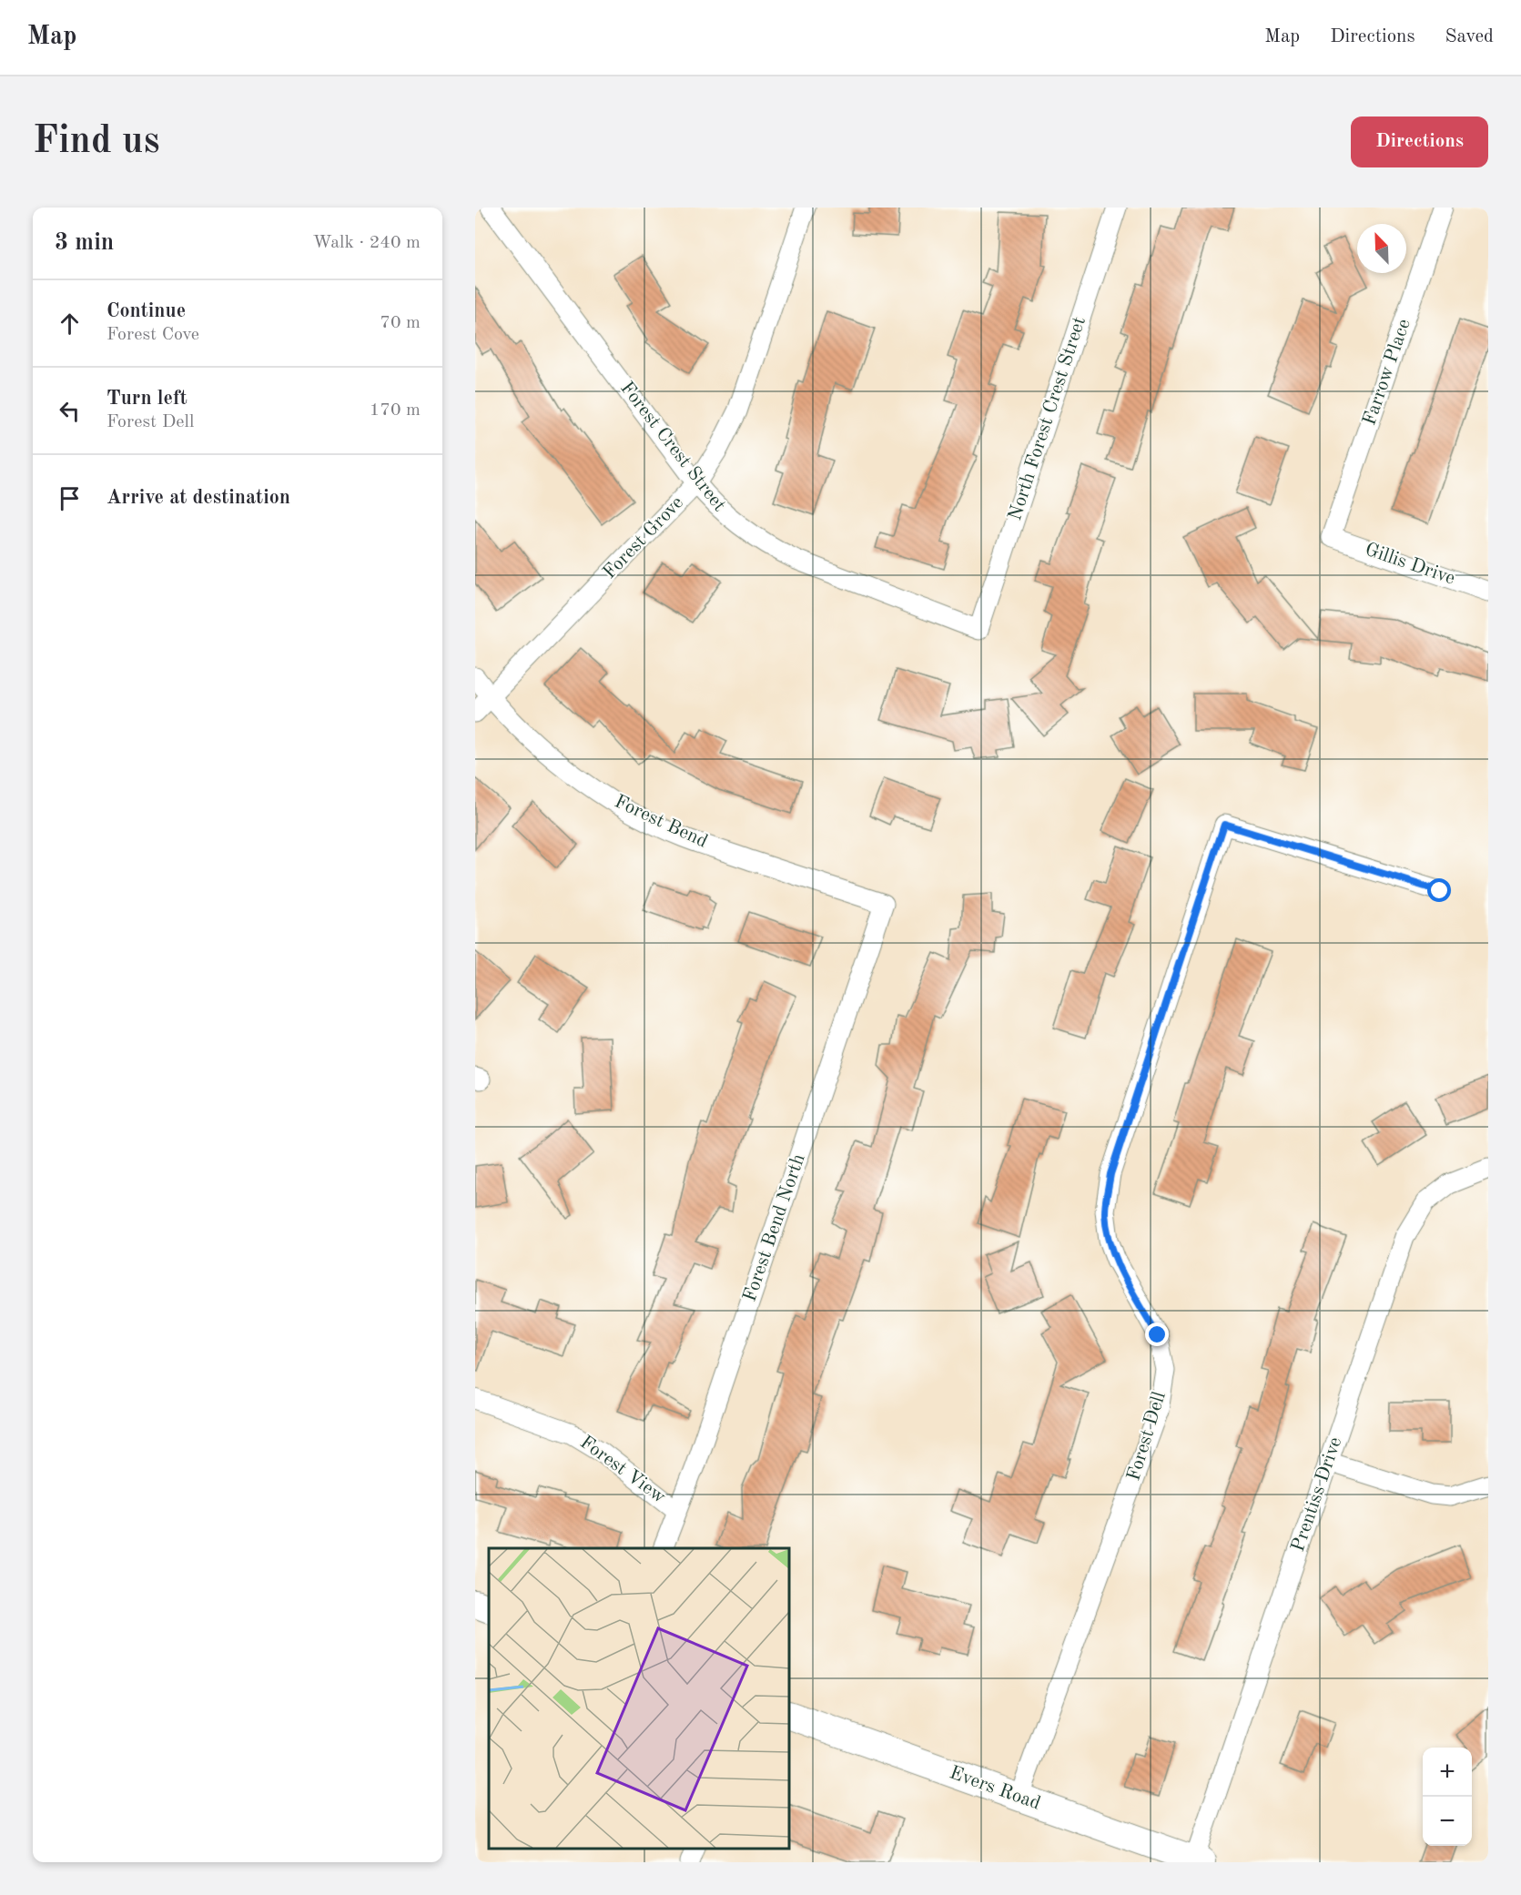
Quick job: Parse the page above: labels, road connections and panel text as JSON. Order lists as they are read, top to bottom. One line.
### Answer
{"streets":{"main road":["Evers Road"],"street":["Farrow Place","North Forest Crest Street","Forest Crest Street","Forest Grove","Gillis Drive","Forest Bend","Forest Bend North","Forest Dell","Forest View","Prentiss Drive"]},"crossings":[["Farrow Place","Gillis Drive"],["North Forest Crest Street","Forest Crest Street"],["Forest Crest Street","Forest Grove"],["Forest Grove","Forest Bend"],["Forest Bend","Forest Bend North"],["Forest Bend North","Forest View"],["Forest Dell","Evers Road"],["Prentiss Drive","Evers Road"]],"north":"top left","page":{"header":"Map","nav":["Map","Directions","Saved"],"buttons":"Directions","title":"Find us","heading":["3 min","Walk · 240 m"],"list":[["Continue","Forest Cove","70 m"],["Turn left","Forest Dell","170 m"],"Arrive at destination"],"map_buttons":["+","−"]}}
